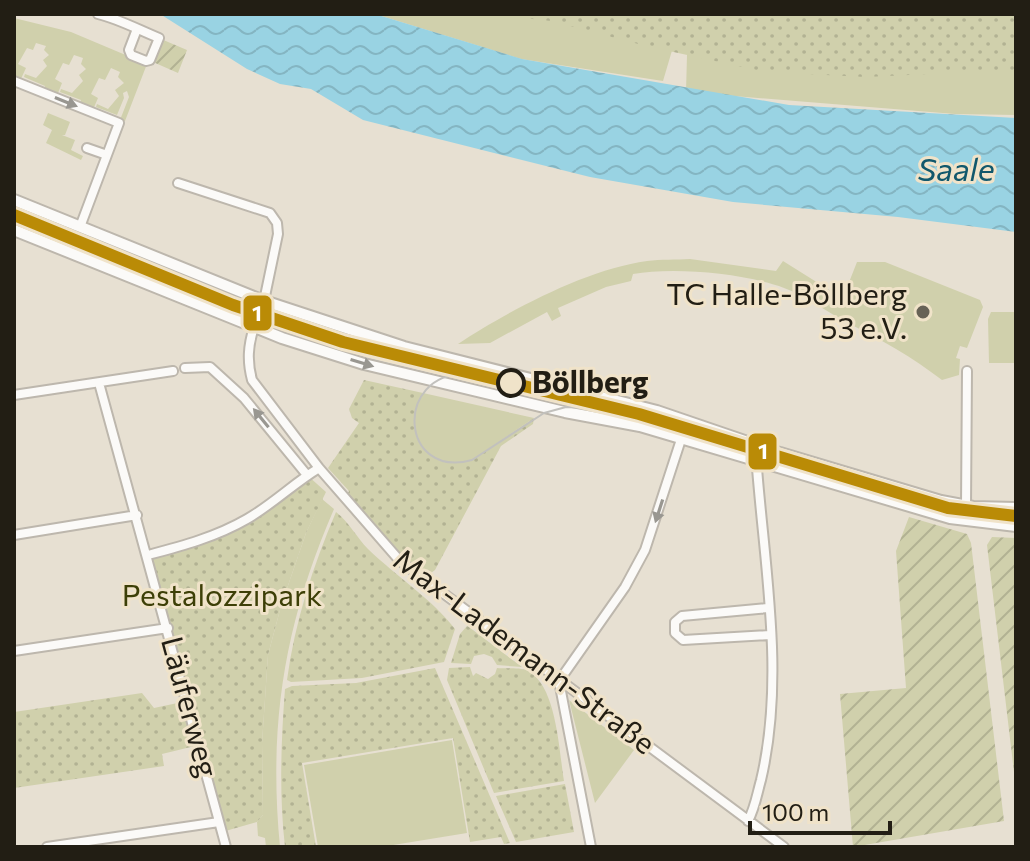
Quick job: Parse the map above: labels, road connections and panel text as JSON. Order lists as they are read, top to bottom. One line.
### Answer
{"streets":{"street":["Max-Lademann-Straße","Läuferweg"]},"water":["Saale"],"parks":["Pestalozzipark"],"places":["TC Halle-Böllberg 53 e.V.","Böllberg"],"lines":["transit line 1"],"scale_bar":"100 m"}
